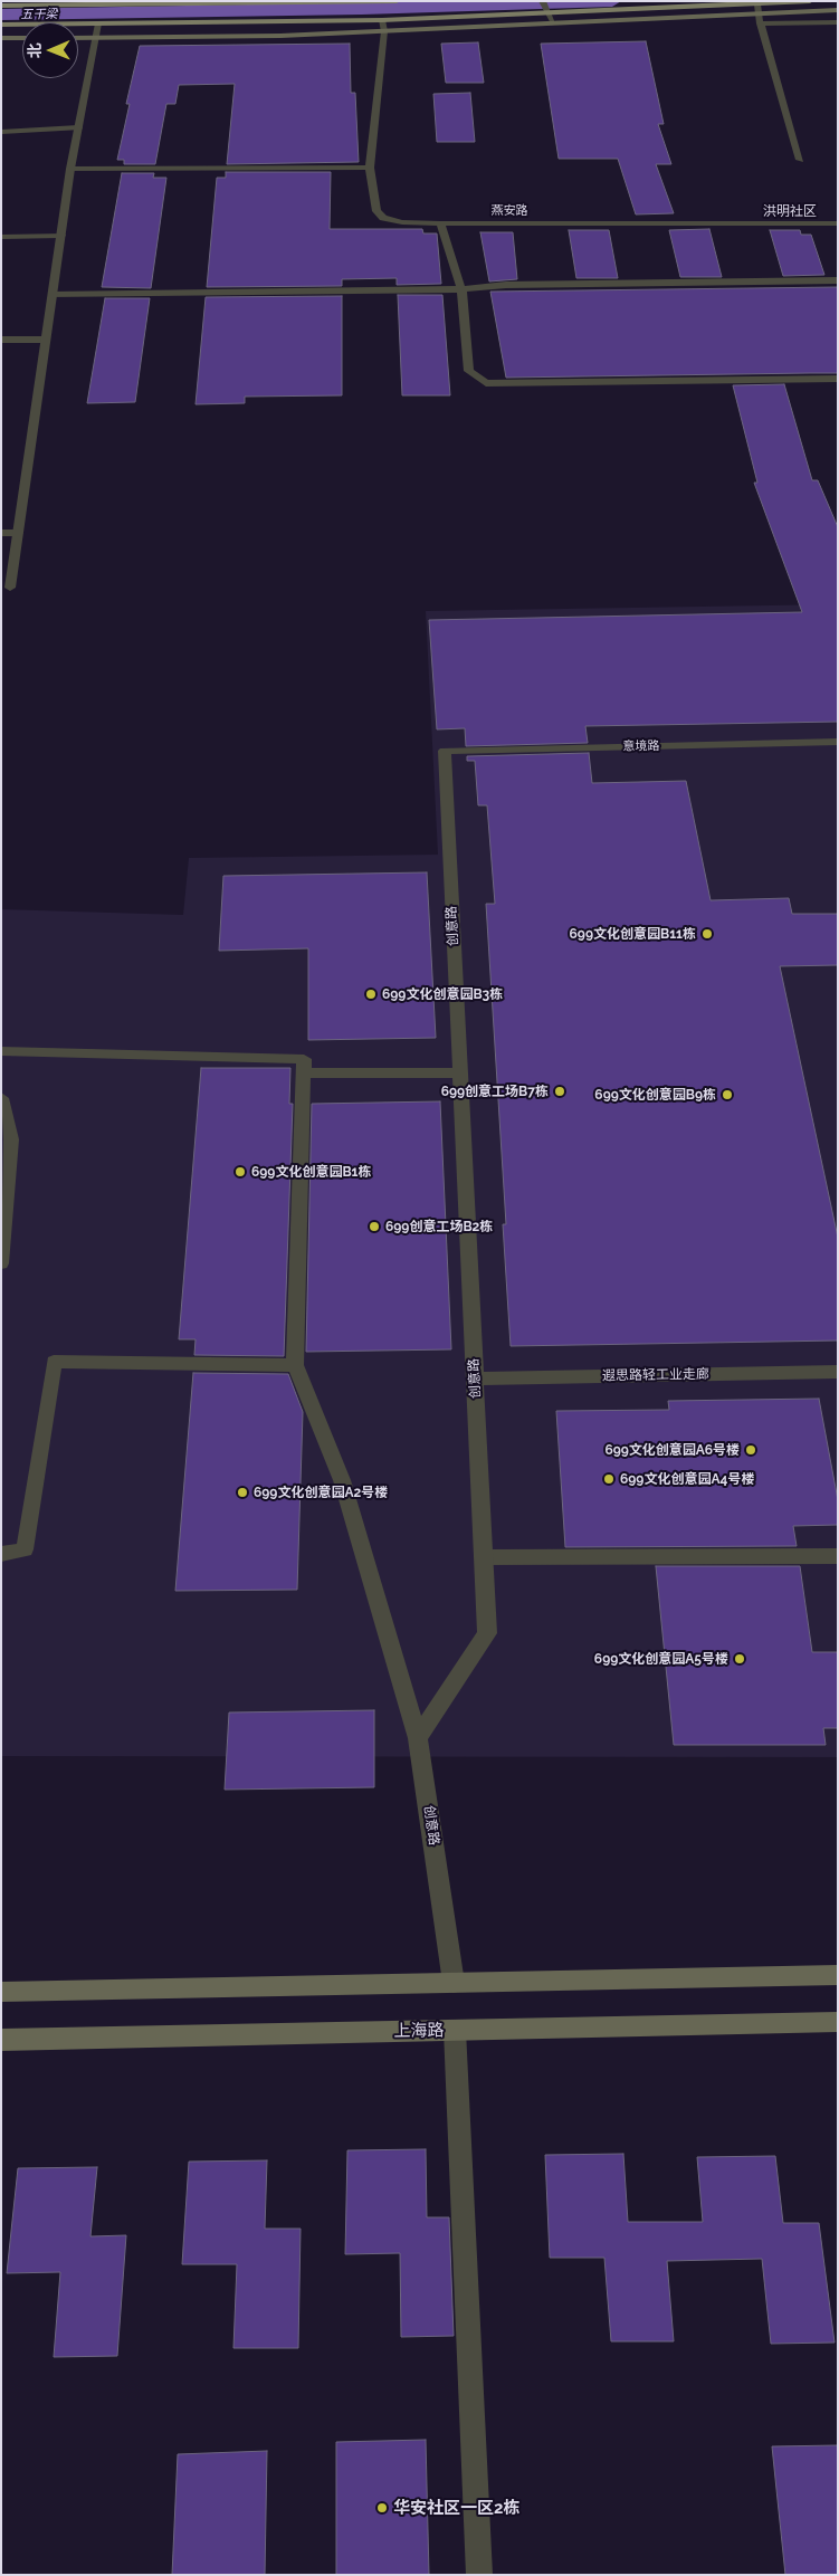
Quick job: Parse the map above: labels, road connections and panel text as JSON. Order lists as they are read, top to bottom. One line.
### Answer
{"streets":{"main road":["上海路"],"street":["燕安路","意境路","创意路","遐思路轻工业走廊"]},"crossings":[["意境路","创意路"],["创意路","遐思路轻工业走廊"]],"districts":["洪明社区"],"water":["五干梁"],"places":["699文化创意园B11栋","699文化创意园B3栋","699创意工场B7栋","699文化创意园B9栋","699文化创意园B1栋","699创意工场B2栋","699文化创意园A6号楼","699文化创意园A4号楼","699文化创意园A2号楼","699文化创意园A5号楼","华安社区一区2栋"],"north":"left"}
